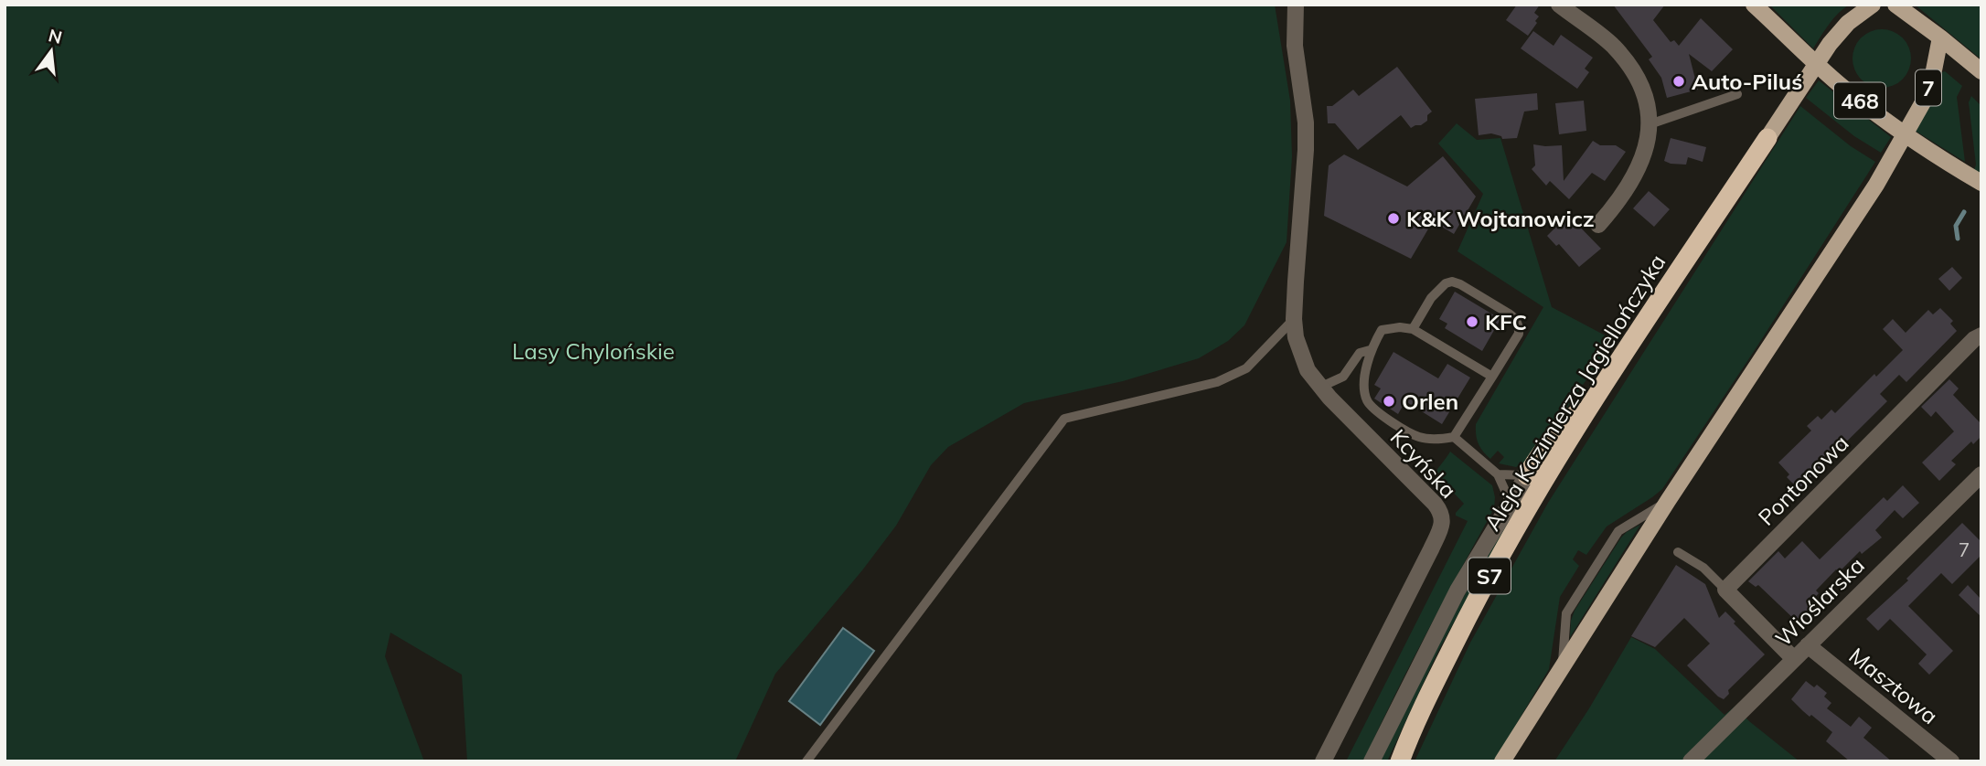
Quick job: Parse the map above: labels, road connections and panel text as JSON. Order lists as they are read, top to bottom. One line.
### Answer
{"streets":{"highway":["Aleja Kazimierza Jagiellończyka","S7"],"main road":["7","468"],"street":["Kcyńska","Pontonowa","Wioślarska","Masztowa"]},"crossings":[["7","468"],["468","Aleja Kazimierza Jagiellończyka"],["Wioślarska","Masztowa"]],"parks":["Lasy Chylońskie"],"places":["Auto-Piluś","K&K Wojtanowicz","KFC","Orlen"],"house_numbers":["7"],"north":"top"}
